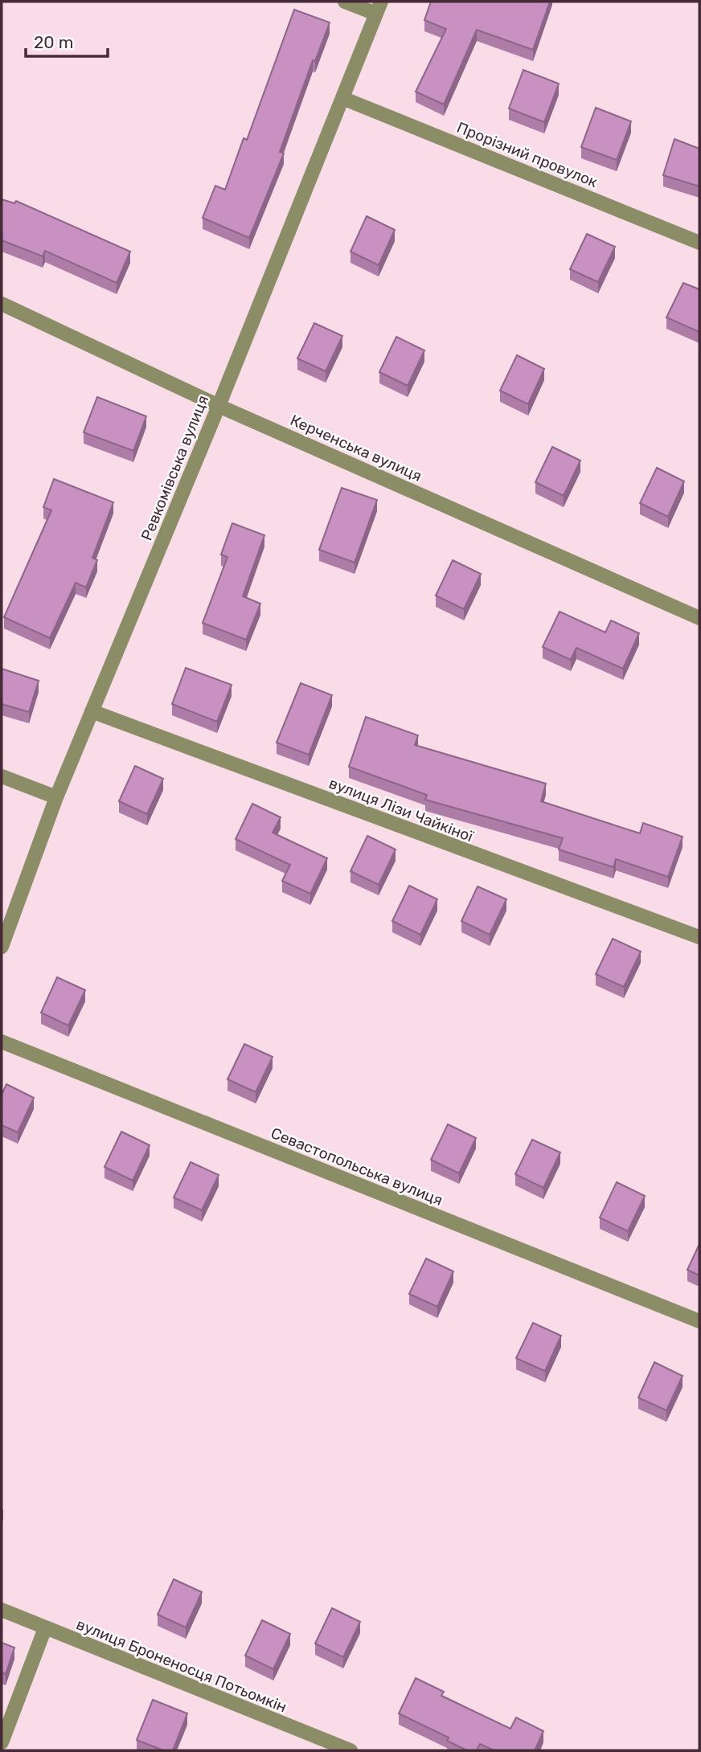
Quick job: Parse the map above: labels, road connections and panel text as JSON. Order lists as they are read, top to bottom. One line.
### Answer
{"streets":{"street":["Прорізний провулок","Керченська вулиця","Ревкомівська вулиця","вулиця Лізи Чайкіної","Севастопольська вулиця","вулиця Броненосця Потьомкін"]},"crossings":[["Прорізний провулок","Ревкомівська вулиця"],["Керченська вулиця","Ревкомівська вулиця"],["Ревкомівська вулиця","вулиця Лізи Чайкіної"]],"scale_bar":"20 m"}
